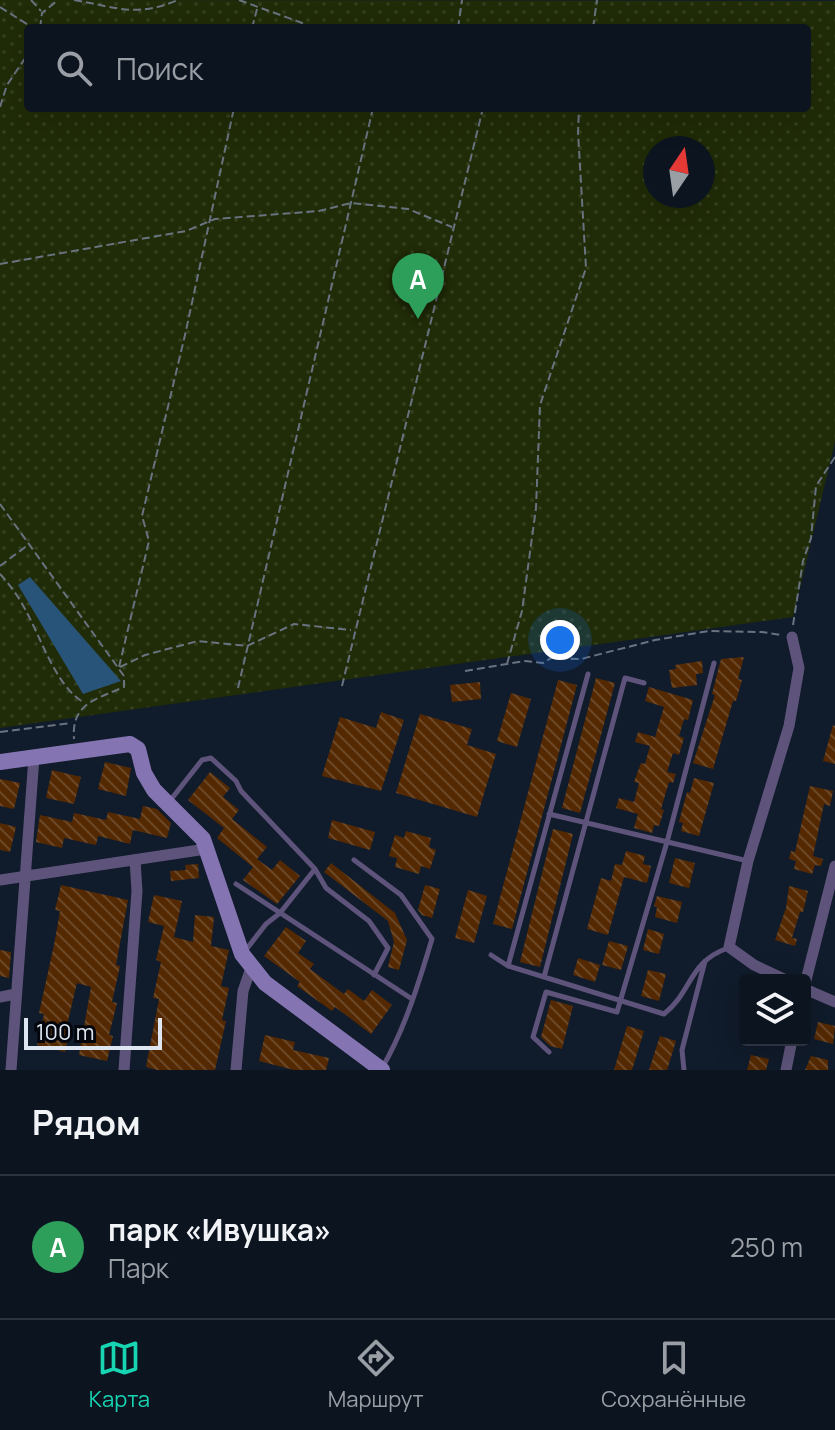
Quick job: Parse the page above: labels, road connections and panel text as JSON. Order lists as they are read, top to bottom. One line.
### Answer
{"scale_bar":"100 m","north":"top","page":{"search":"Поиск","pins":"A","scale":"100 m","heading":"Рядом","list":[{"mark":"A","name":"парк «Ивушка»","note":"Парк","value":"250 m"}],"nav":["Карта","Маршрут","Сохранённые"]}}
